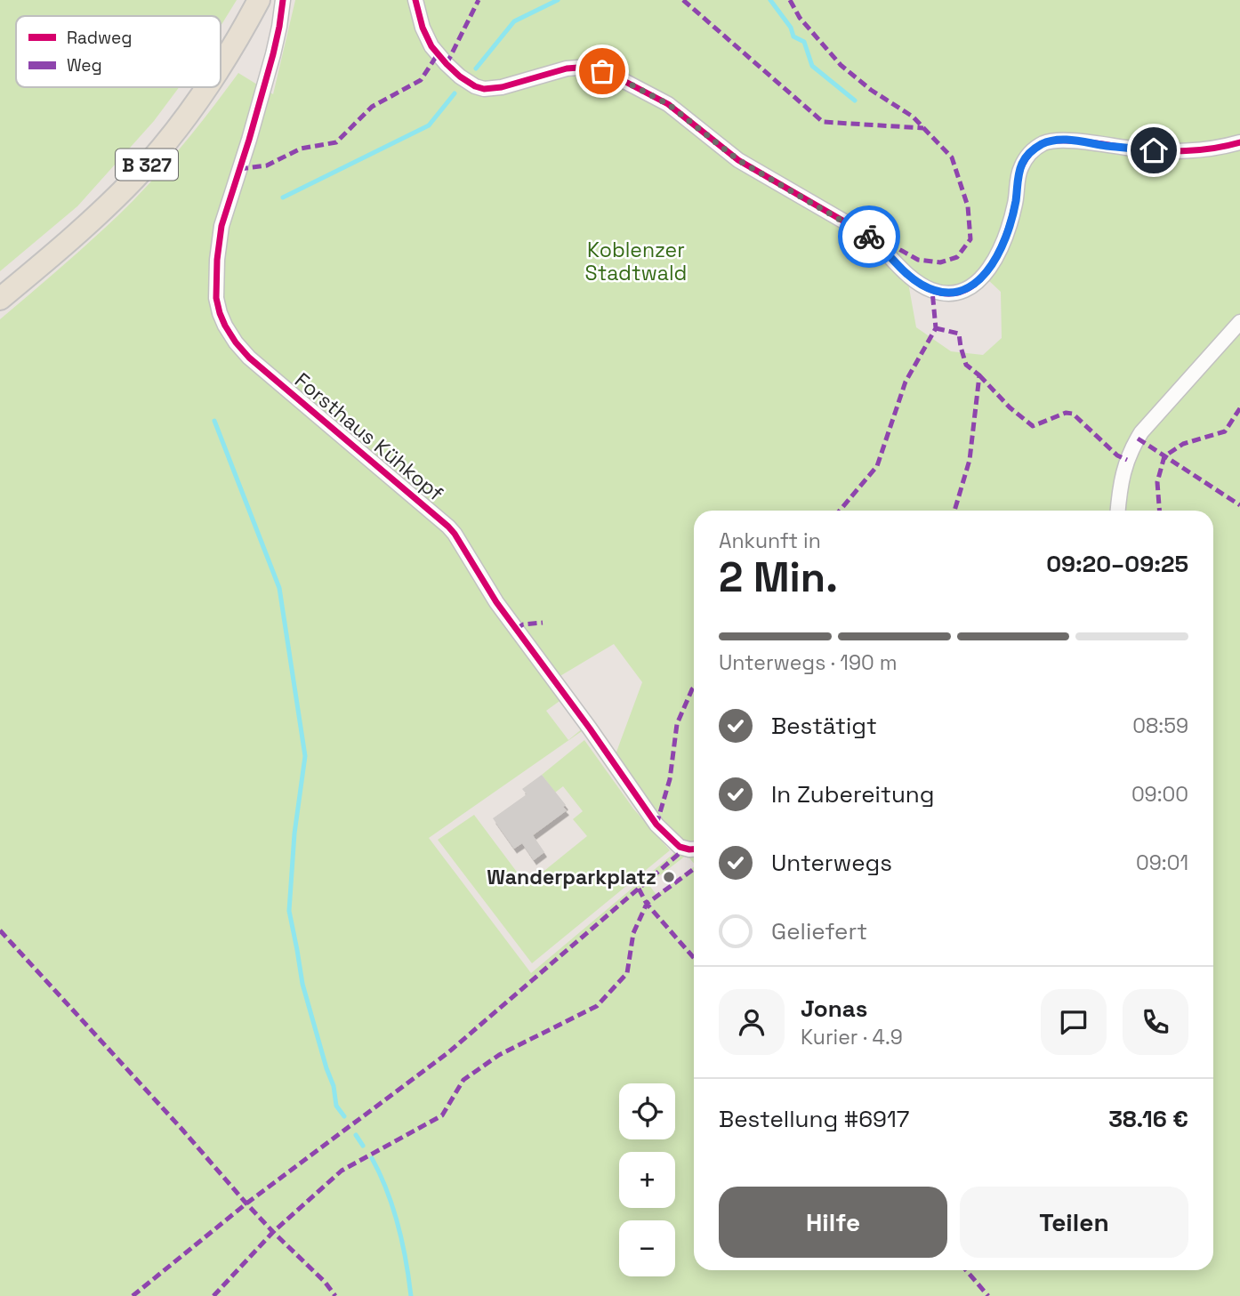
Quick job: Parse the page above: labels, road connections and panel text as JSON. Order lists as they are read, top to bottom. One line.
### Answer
{"streets":{"main road":["B 327"],"street":["Forsthaus Kühkopf"]},"parks":["Koblenzer Stadtwald"],"places":["Wanderparkplatz"],"legend":["Radweg","Weg"],"page":{"heading":["2 Min.","Ankunft in","09:20–09:25"],"panel":["Jonas","Kurier · 4.9","Bestellung #6917","38.16 €"],"bar":"Unterwegs · 190 m","list":[["Bestätigt","08:59"],["In Zubereitung","09:00"],["Unterwegs","09:01"],"Geliefert"],"map_buttons":["+","−"],"buttons":["Hilfe","Teilen"]}}
